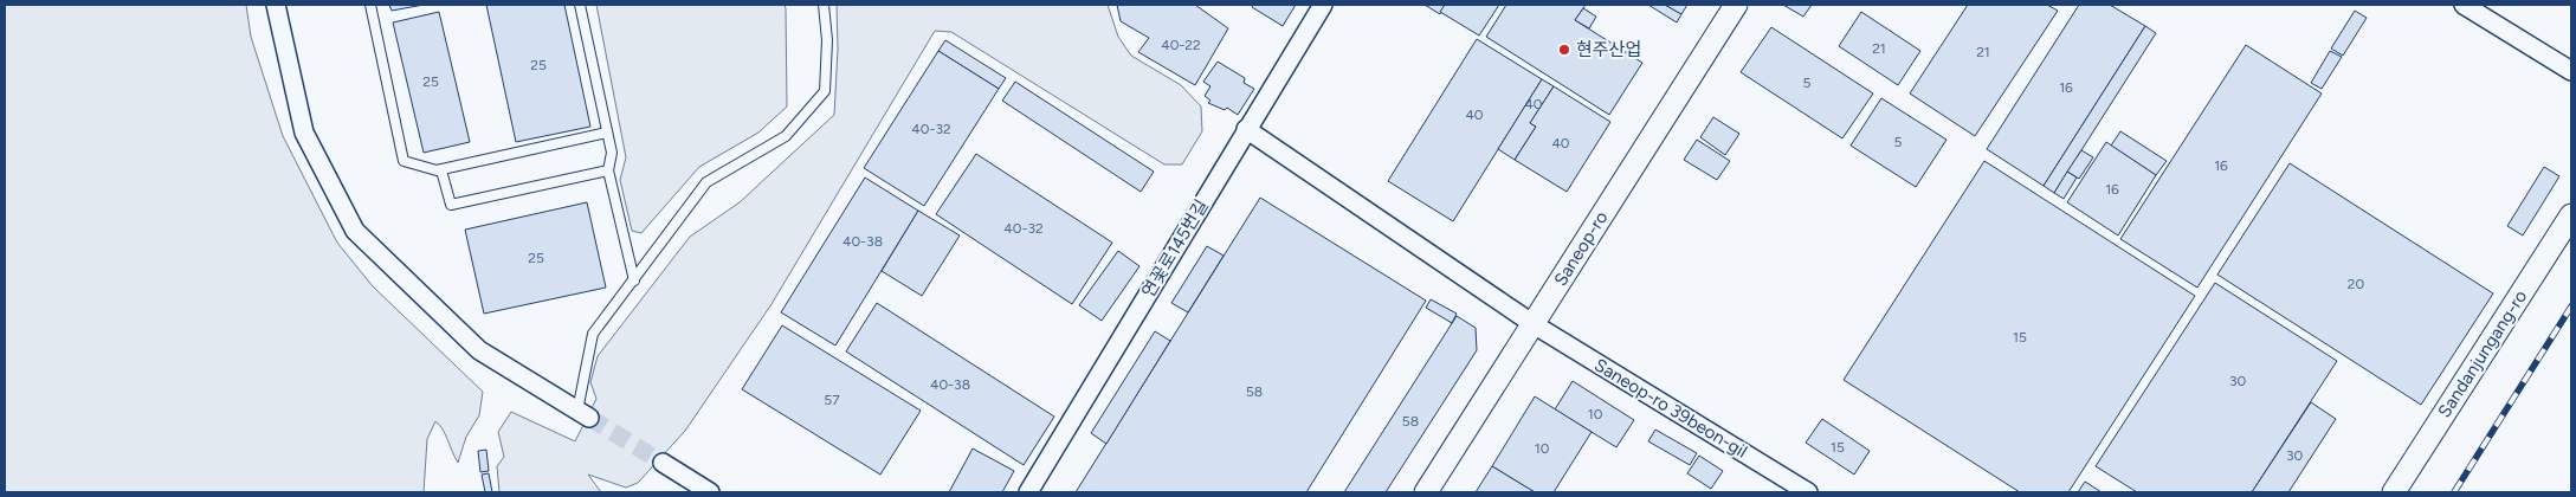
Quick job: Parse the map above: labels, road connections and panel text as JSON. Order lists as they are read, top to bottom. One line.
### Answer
{"streets":{"street":["연꽃로145번길","Saneop-ro","Sandanjungang-ro","Saneop-ro 39beon-gil"]},"crossings":[["연꽃로145번길","Saneop-ro 39beon-gil"],["Saneop-ro","Saneop-ro 39beon-gil"]],"places":["현주산업"],"house_numbers":["40-22","21","21","25","25","5","16","40","40","40-32","5","40","16","16","40-32","40-38","25","20","15","30","40-38","58","57","10","58","15","10","30"]}
